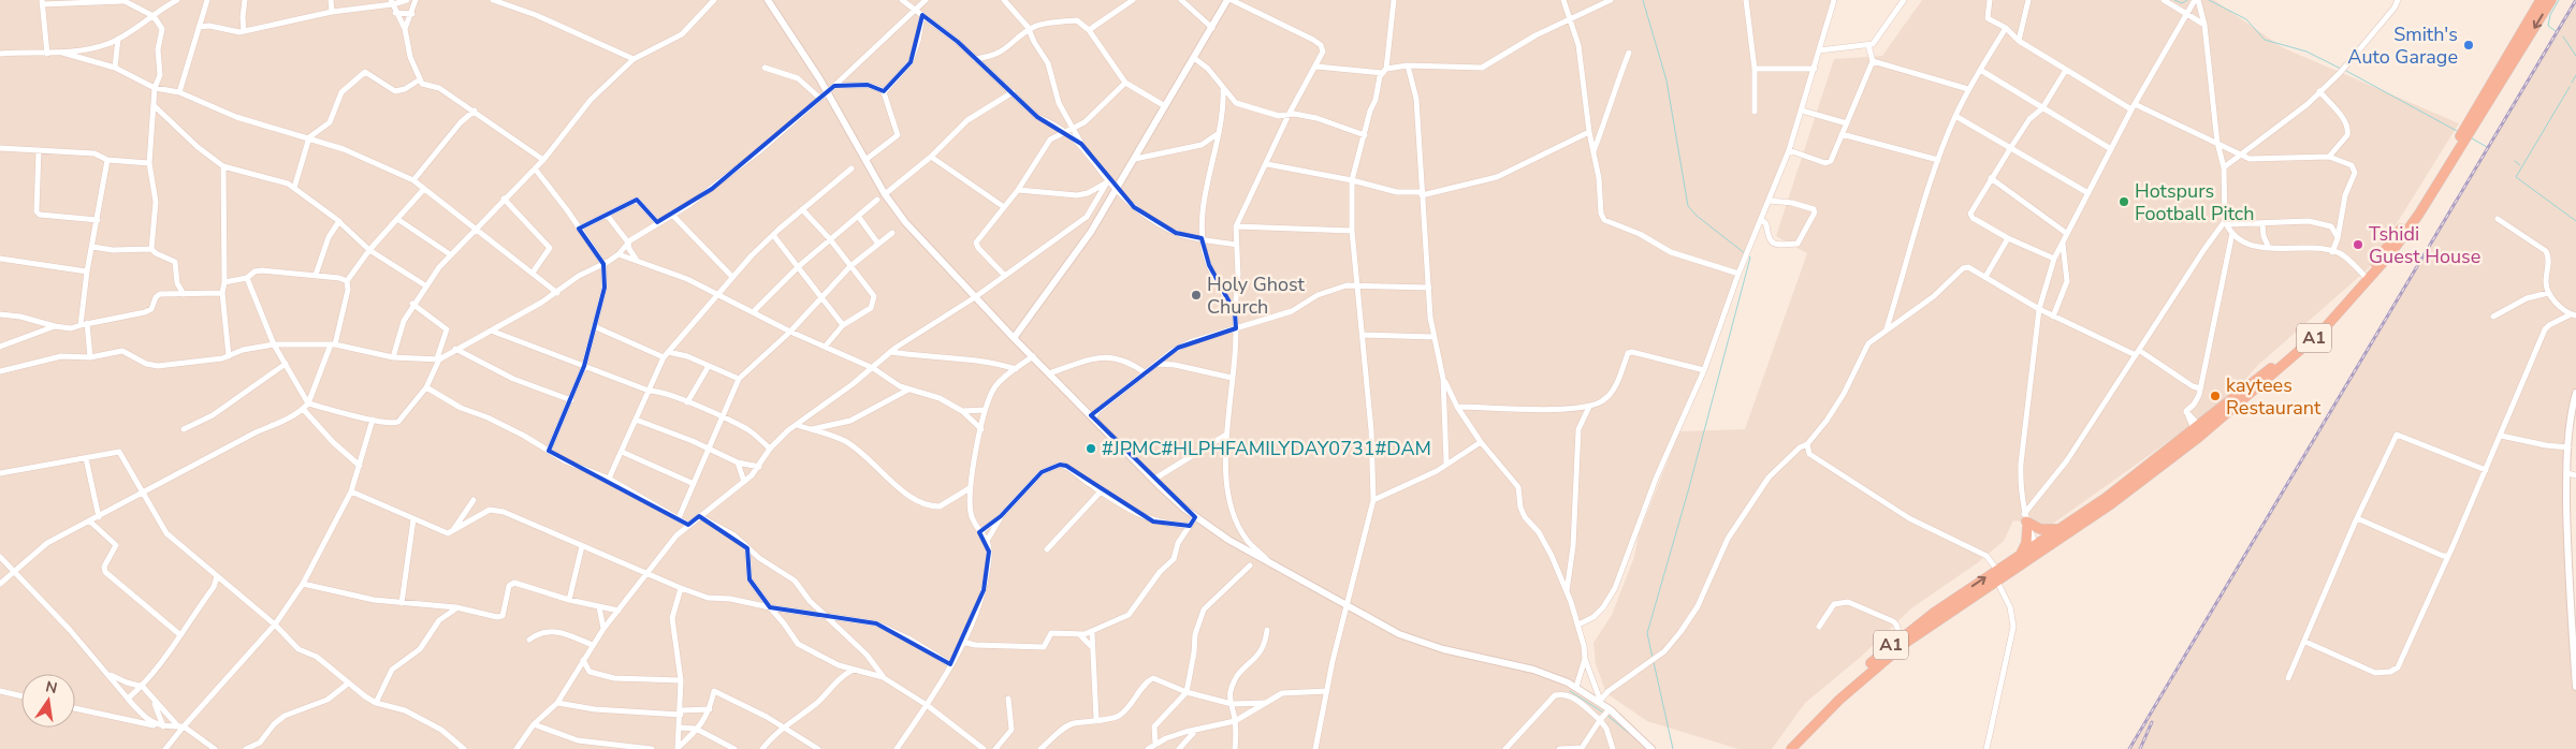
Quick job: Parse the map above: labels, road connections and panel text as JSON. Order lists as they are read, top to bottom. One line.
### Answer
{"streets":{"highway":["A1"]},"places":["Smith's Auto Garage","Hotspurs Football Pitch","Tshidi Guest House","Holy Ghost Church","kaytees Restaurant","#JPMC#HLPHFAMILYDAY0731#DAM"],"north":"top"}
